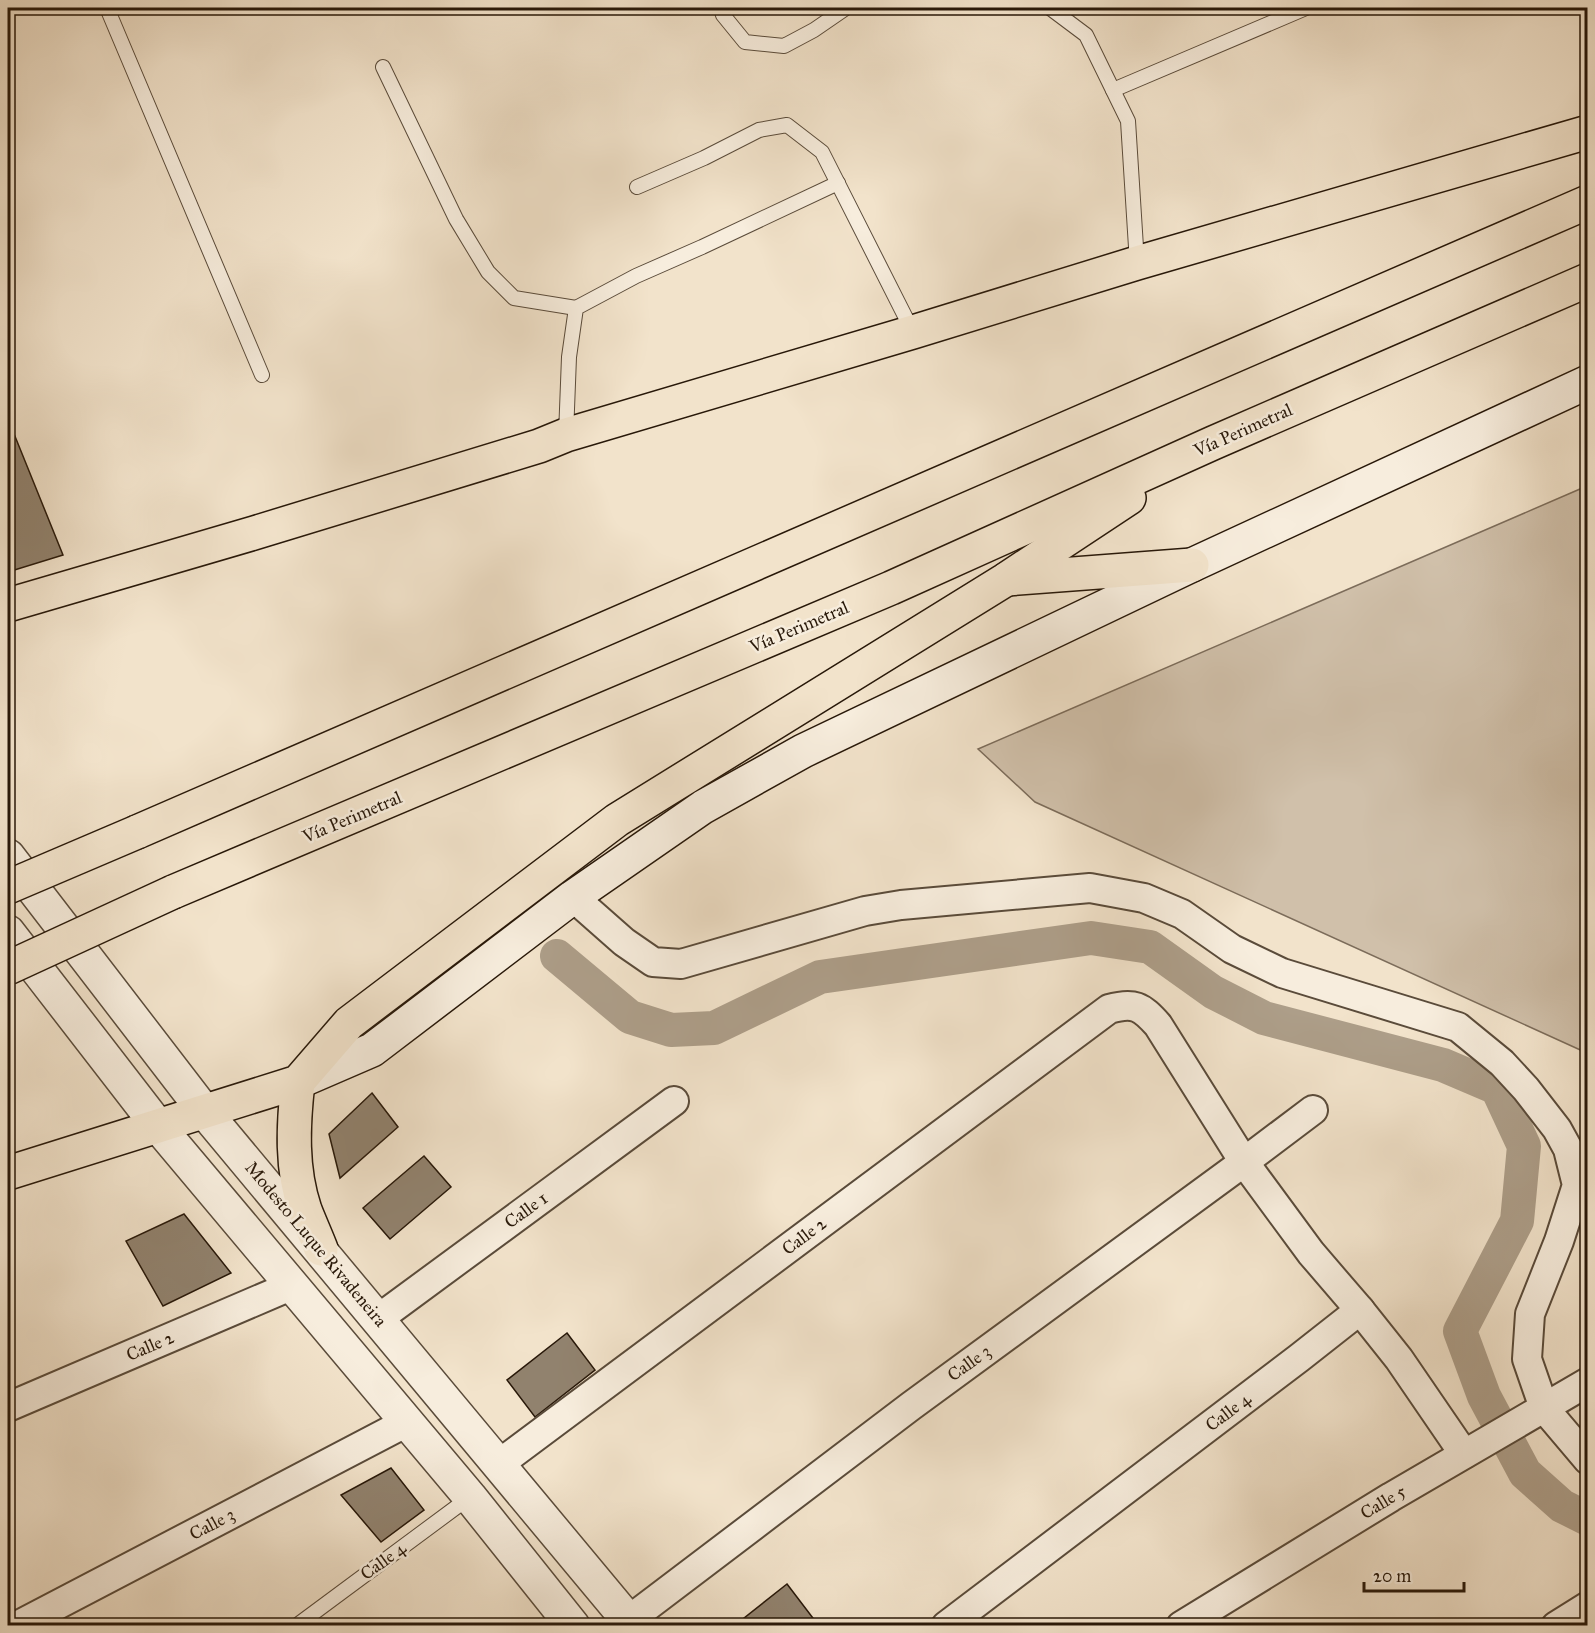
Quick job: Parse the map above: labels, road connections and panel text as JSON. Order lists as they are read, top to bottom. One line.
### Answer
{"streets":{"highway":["Vía Perimetral"],"street":["Calle 1","Calle 2","Modesto Luque Rivadeneira","Calle 3","Calle 4","Calle 5"]},"crossings":[["Calle 1","Modesto Luque Rivadeneira"],["Calle 2","Modesto Luque Rivadeneira"],["Calle 2","Calle 3"],["Modesto Luque Rivadeneira","Calle 3"]],"scale_bar":"20 m"}
